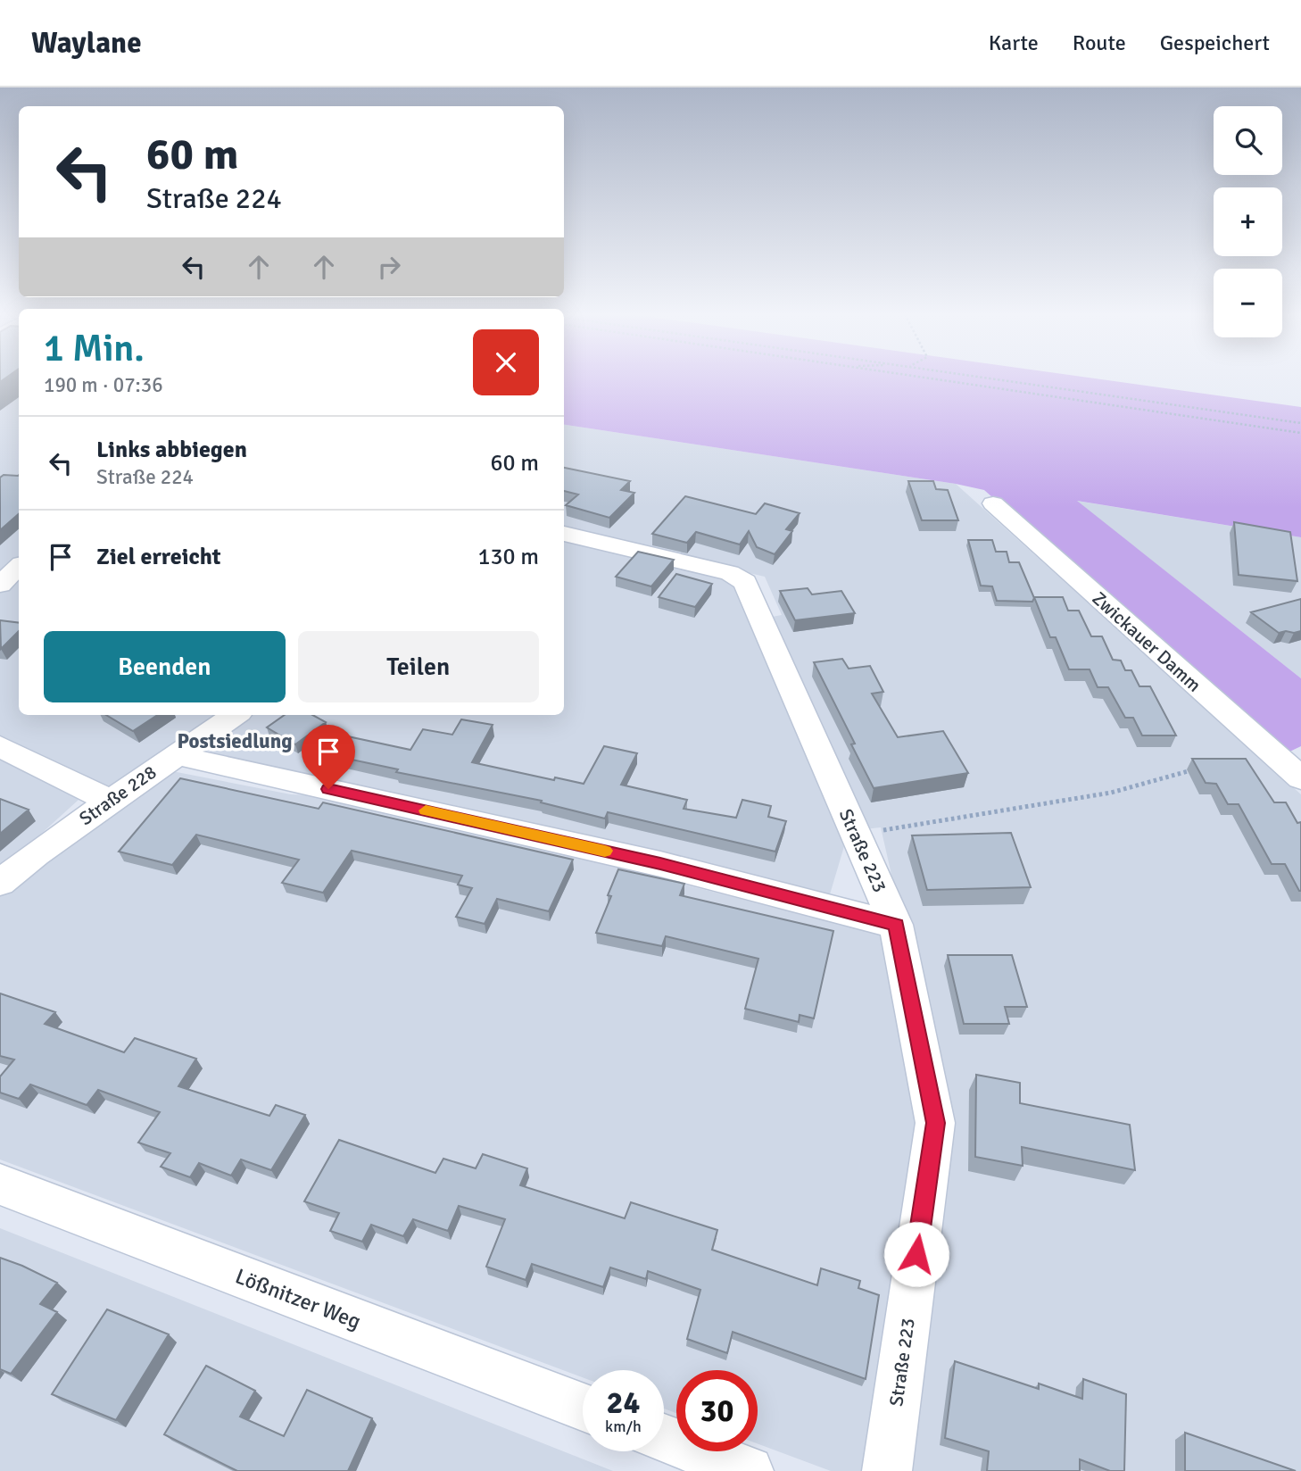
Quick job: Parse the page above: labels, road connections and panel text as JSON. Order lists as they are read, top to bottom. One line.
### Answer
{"streets":{"street":["Zwickauer Damm","Straße 228","Straße 223","Lößnitzer Weg"]},"districts":["Postsiedlung"],"page":{"header":"Waylane","nav":["Karte","Route","Gespeichert"],"map_buttons":["+","−"],"turn":["60 m","Straße 224"],"heading":["1 Min.","190 m · 07:36"],"list":[{"name":"Links abbiegen","note":"Straße 224","value":"60 m"},{"name":"Ziel erreicht","value":"130 m"}],"buttons":["Beenden","Teilen"],"speed":"24 km/h","limit":"30"}}
